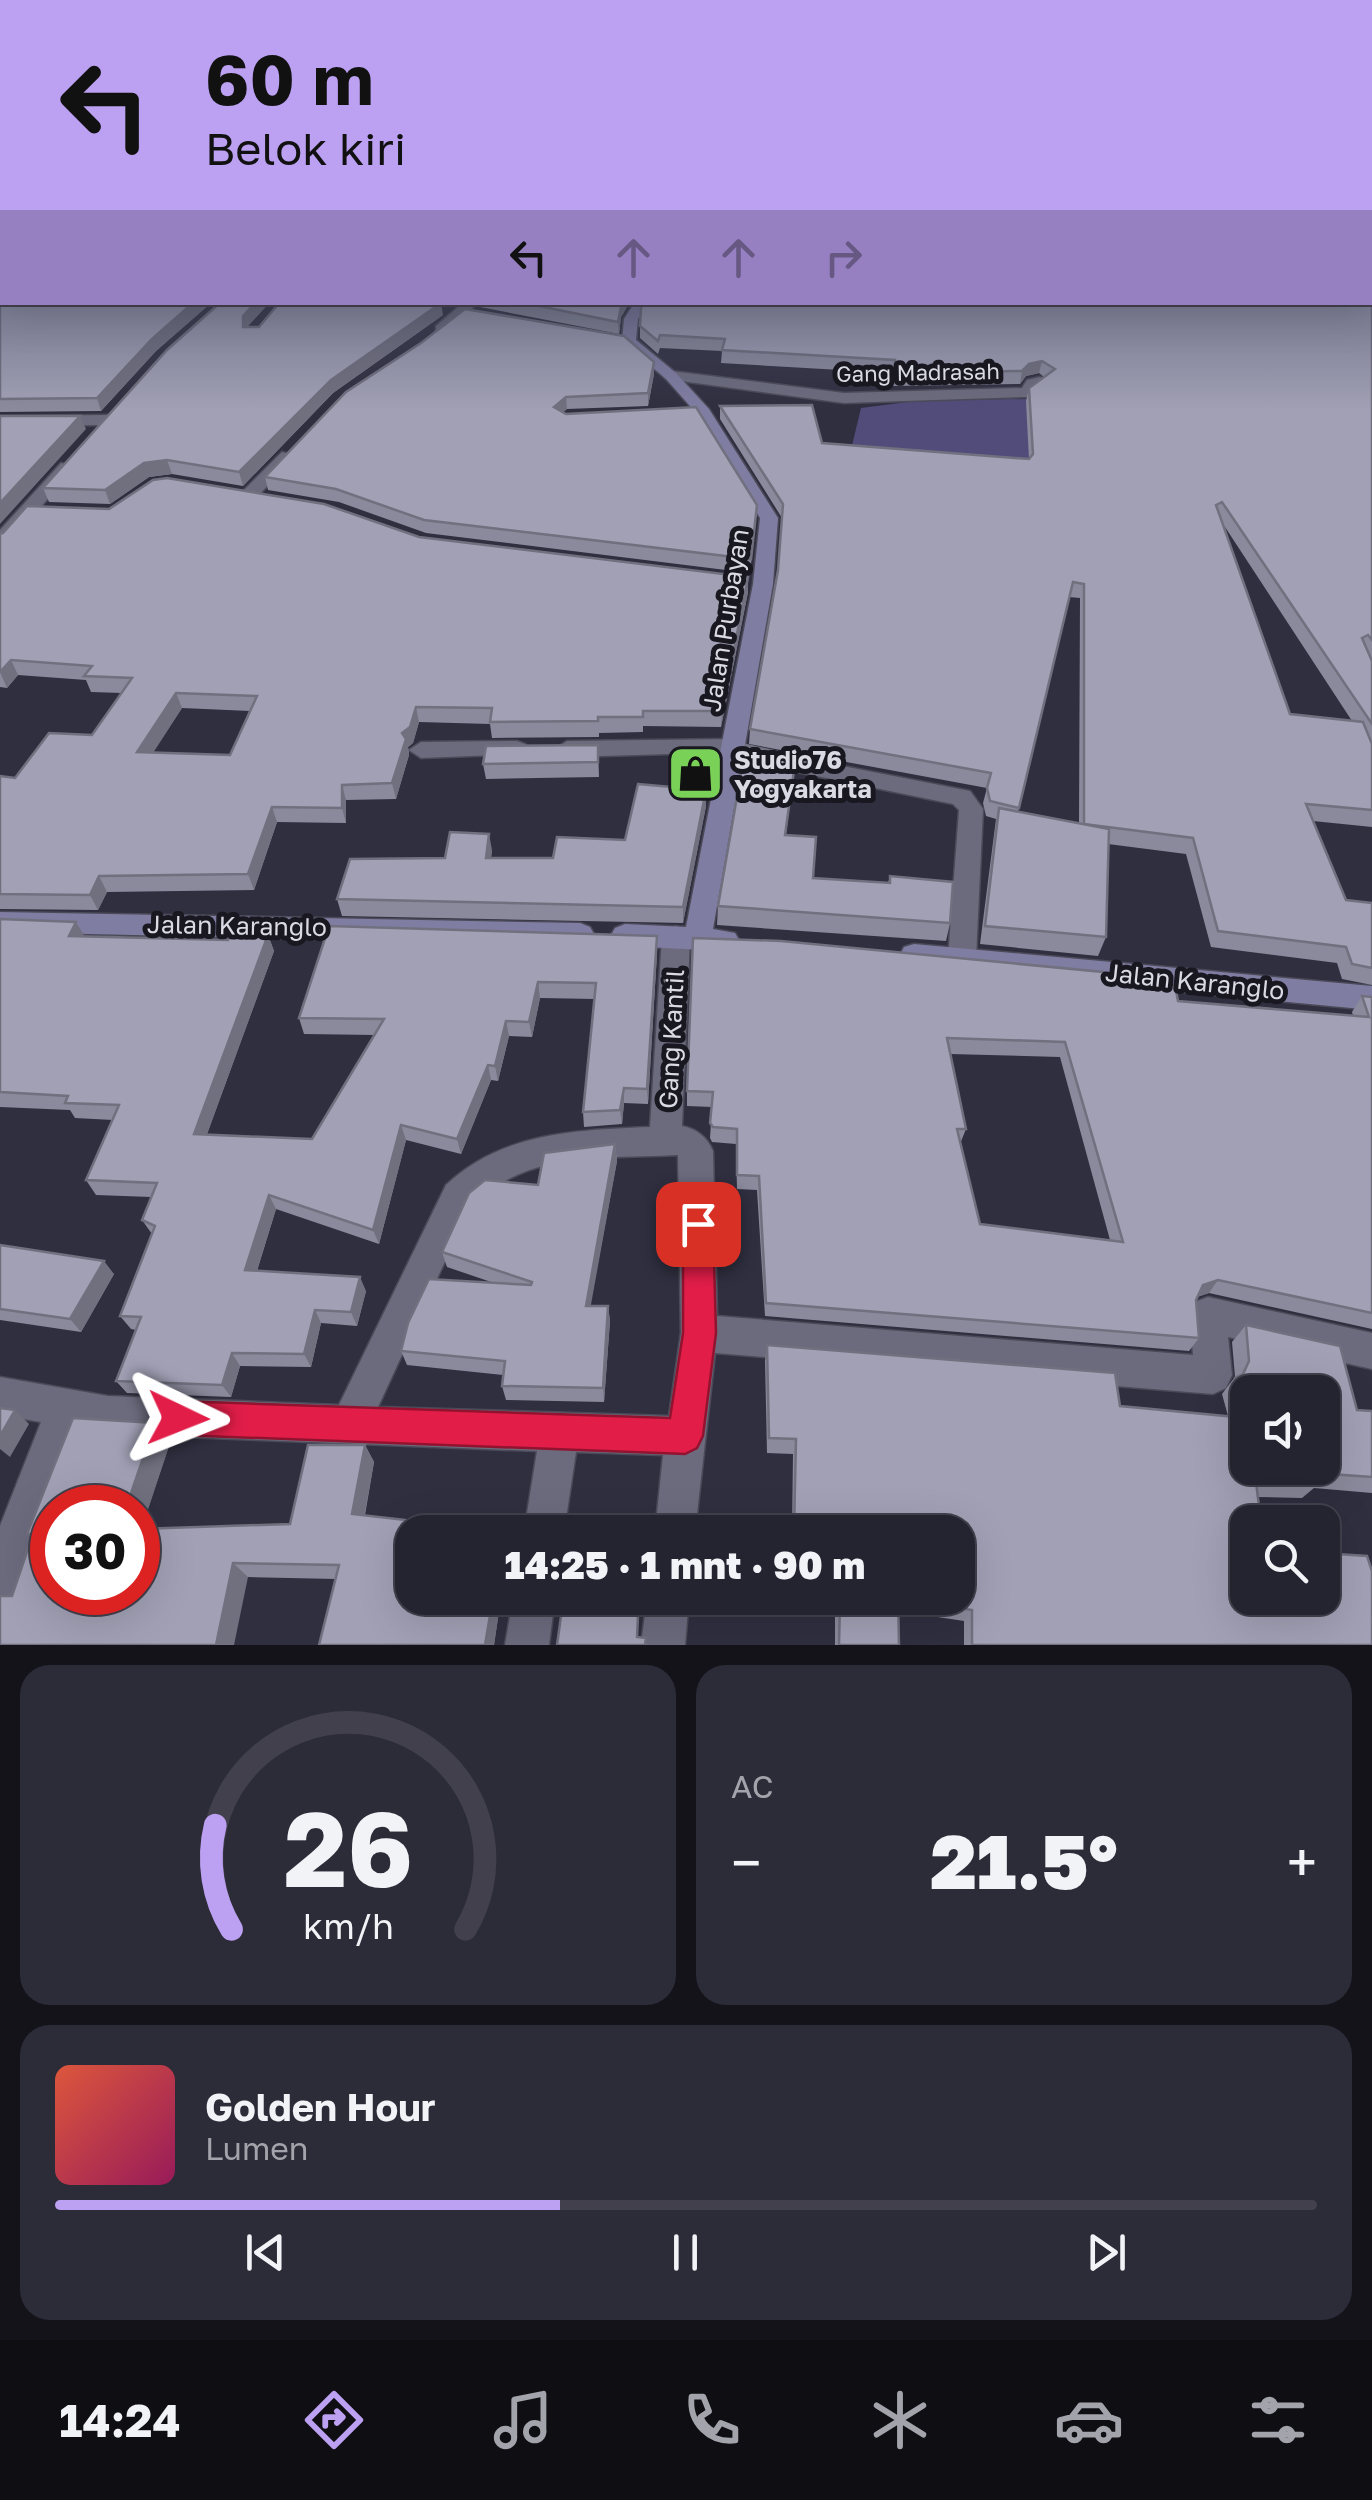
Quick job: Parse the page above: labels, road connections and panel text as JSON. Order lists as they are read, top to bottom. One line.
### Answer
{"streets":{"street":["Gang Madrasah","Jalan Purbayan","Jalan Karanglo","Gang Kantil"]},"crossings":[["Gang Madrasah","Jalan Purbayan"],["Jalan Purbayan","Jalan Karanglo"],["Jalan Purbayan","Gang Kantil"],["Jalan Karanglo","Gang Kantil"]],"places":{"shop":["Studio76 Yogyakarta"]},"page":{"turn":["60 m","Belok kiri"],"limit":"30","trip":"14:25 · 1 mnt · 90 m","tile":"AC","heat":["−","21.5°","+"],"song":["Golden Hour","Lumen"],"tabs":"14:24","gauge":["26","km/h"]}}
